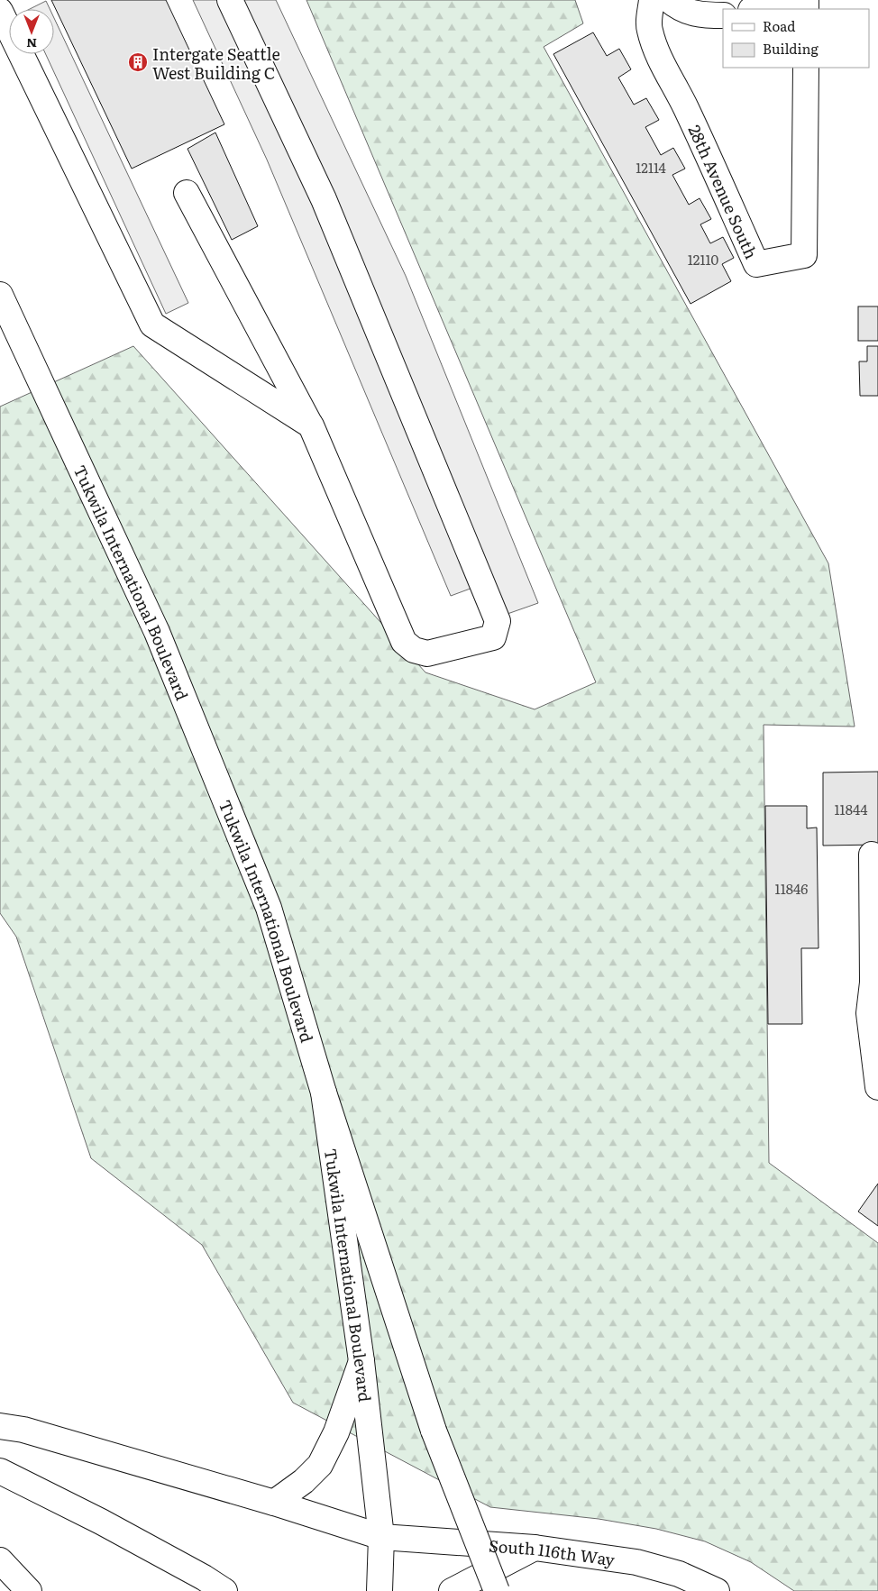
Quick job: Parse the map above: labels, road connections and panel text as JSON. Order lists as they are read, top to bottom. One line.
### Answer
{"streets":{"main road":["28th Avenue South","Tukwila International Boulevard","South 116th Way"]},"crossings":[["Tukwila International Boulevard","South 116th Way"]],"places":{"building":["Intergate Seattle West Building C"]},"house_numbers":["12114","12110","11844","11846"],"legend":["Road","Building"],"north":"bottom"}
